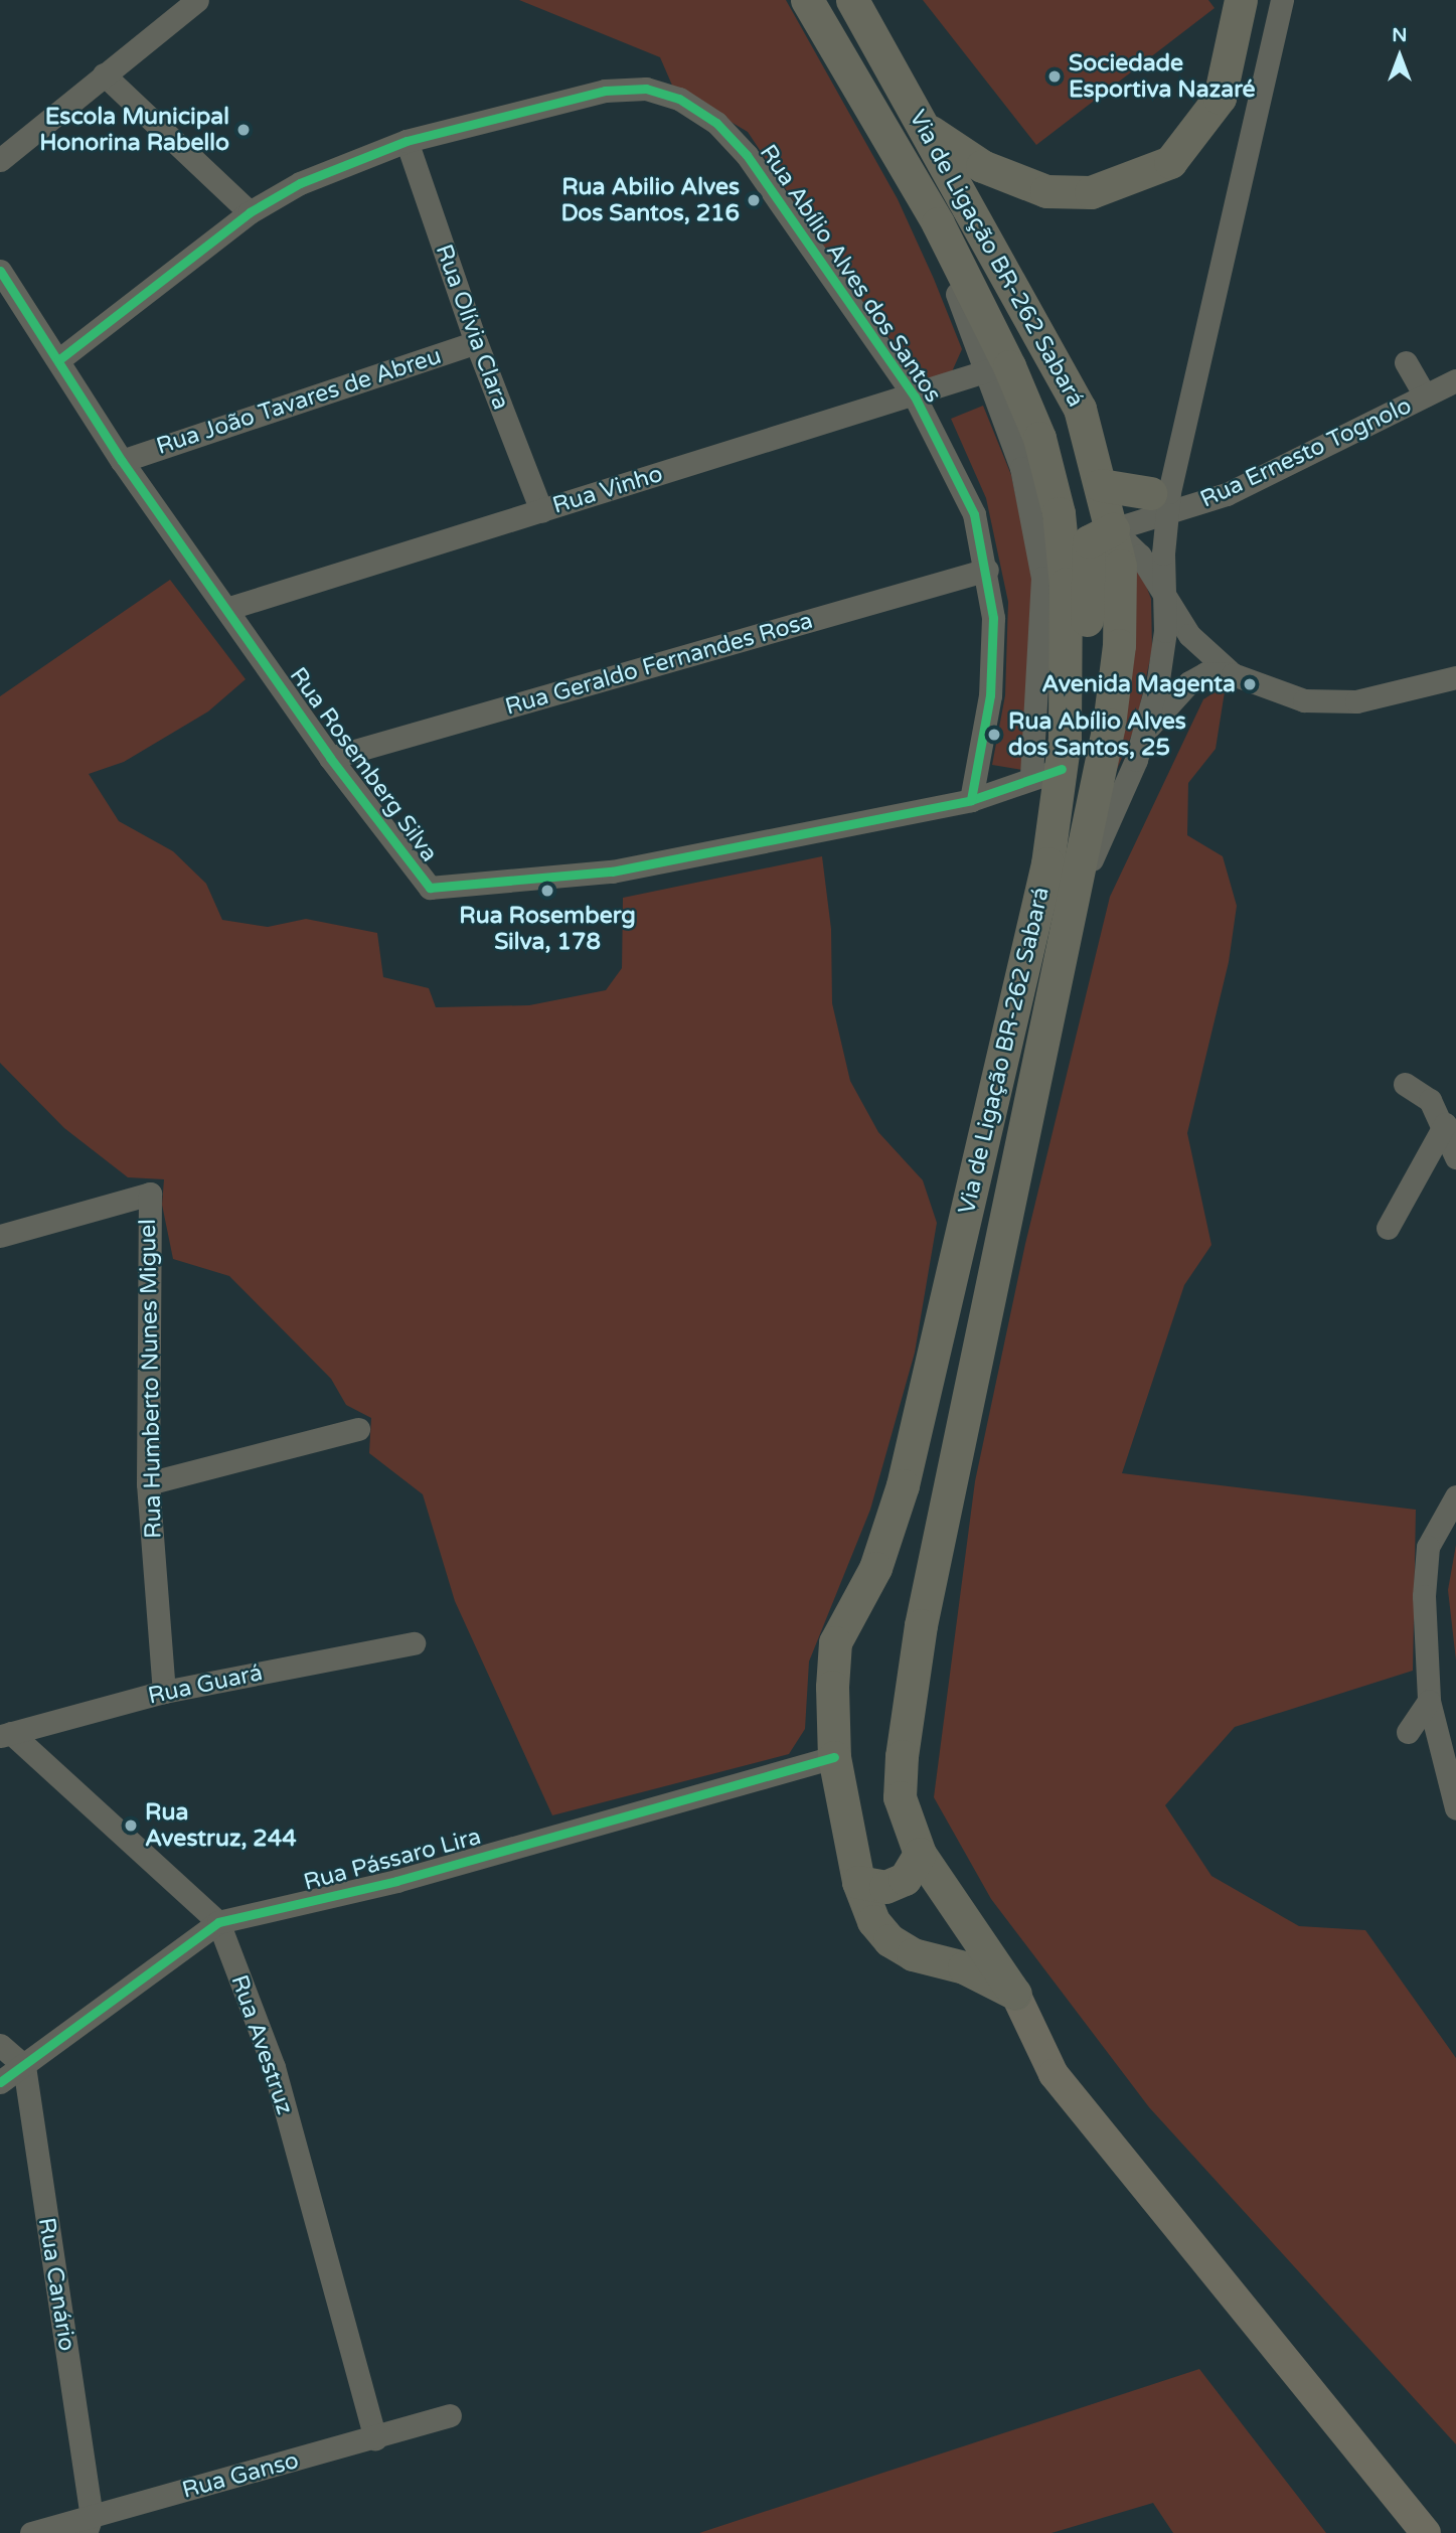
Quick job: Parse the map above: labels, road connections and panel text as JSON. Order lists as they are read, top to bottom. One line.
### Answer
{"streets":{"highway":["Via de Ligação BR-262 Sabará"],"street":["Rua Abílio Alves dos Santos","Rua Olívia Clara","Rua João Tavares de Abreu","Rua Ernesto Tognolo","Rua Vinho","Rua Geraldo Fernandes Rosa","Rua Rosemberg Silva","Rua Humberto Nunes Miguel","Rua Guará","Rua Pássaro Lira","Rua Avestruz","Rua Canário","Rua Ganso"]},"crossings":[["Via de Ligação BR-262 Sabará","Rua Ernesto Tognolo"],["Via de Ligação BR-262 Sabará","Rua Vinho"],["Via de Ligação BR-262 Sabará","Rua Rosemberg Silva"],["Via de Ligação BR-262 Sabará","Rua Pássaro Lira"],["Rua Abílio Alves dos Santos","Rua Olívia Clara"],["Rua Abílio Alves dos Santos","Rua Vinho"],["Rua Abílio Alves dos Santos","Rua Geraldo Fernandes Rosa"],["Rua Abílio Alves dos Santos","Rua Rosemberg Silva"],["Rua Olívia Clara","Rua João Tavares de Abreu"],["Rua Olívia Clara","Rua Vinho"],["Rua João Tavares de Abreu","Rua Rosemberg Silva"],["Rua Vinho","Rua Rosemberg Silva"],["Rua Geraldo Fernandes Rosa","Rua Rosemberg Silva"],["Rua Humberto Nunes Miguel","Rua Guará"],["Rua Guará","Rua Avestruz"],["Rua Pássaro Lira","Rua Avestruz"],["Rua Pássaro Lira","Rua Canário"],["Rua Avestruz","Rua Ganso"],["Rua Canário","Rua Ganso"]],"places":["Sociedade Esportiva Nazaré","Escola Municipal Honorina Rabello","Rua Abilio Alves Dos Santos, 216","Avenida Magenta","Rua Abílio Alves dos Santos, 25","Rua Rosemberg Silva, 178","Rua Avestruz, 244"],"north":"top"}
